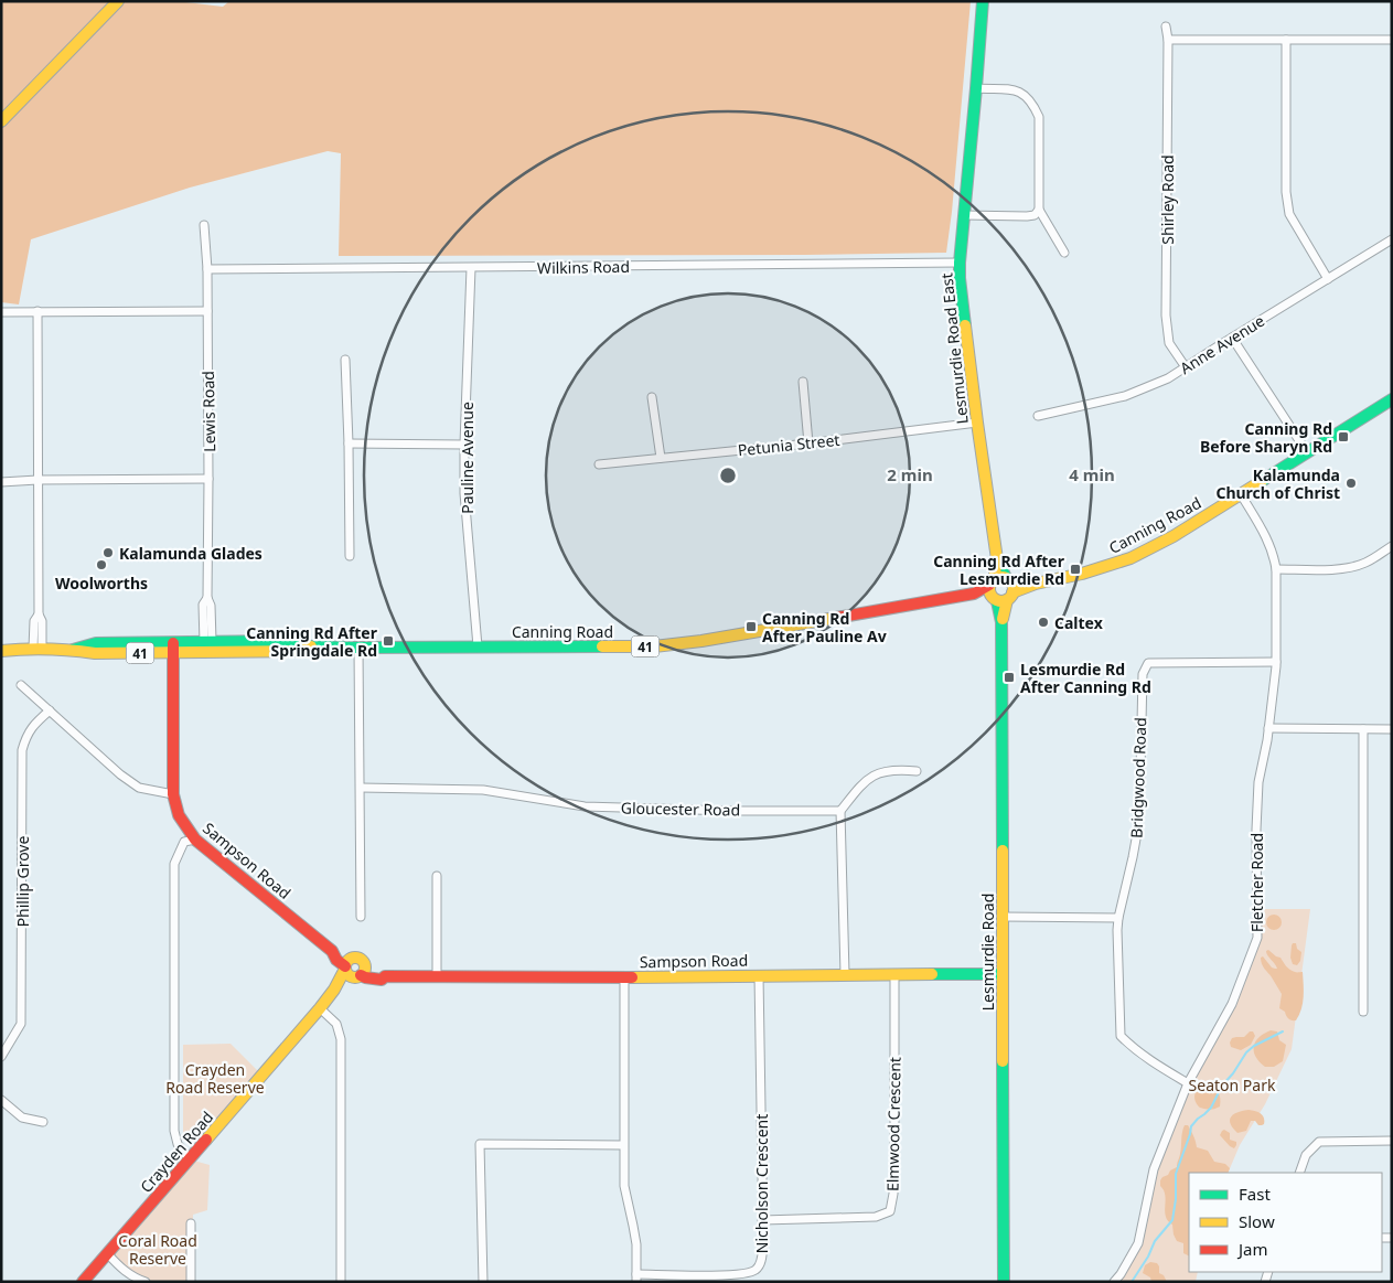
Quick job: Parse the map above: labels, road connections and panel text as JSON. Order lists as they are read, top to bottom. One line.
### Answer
{"streets":{"street":["Shirley Road","Wilkins Road","Anne Avenue","Lesmurdie Road East","Lewis Road","Petunia Street","Pauline Avenue","Canning Road","41","Bridgwood Road","Gloucester Road","Sampson Road","Phillip Grove","Fletcher Road","Lesmurdie Road","Elmwood Crescent","Crayden Road","Nicholson Crescent"]},"crossings":[["Shirley Road","Anne Avenue"],["Wilkins Road","Lesmurdie Road East"],["Wilkins Road","Lewis Road"],["Wilkins Road","Pauline Avenue"],["Lesmurdie Road East","Petunia Street"],["Lesmurdie Road East","Canning Road"],["Lesmurdie Road East","Lesmurdie Road"],["Lewis Road","Canning Road"],["Pauline Avenue","Canning Road"],["Canning Road","Sampson Road"],["Canning Road","Fletcher Road"],["Canning Road","Lesmurdie Road"],["Bridgwood Road","Fletcher Road"],["Sampson Road","Lesmurdie Road"],["Sampson Road","Elmwood Crescent"],["Sampson Road","Crayden Road"],["Sampson Road","Nicholson Crescent"],["Elmwood Crescent","Nicholson Crescent"]],"parks":["Crayden Road Reserve","Seaton Park","Coral Road Reserve"],"places":{"transit":["Canning Rd Before Sharyn Rd","Canning Rd After Lesmurdie Rd","Canning Rd After Pauline Av","Canning Rd After Springdale Rd","Lesmurdie Rd After Canning Rd"],"other":["Kalamunda Church of Christ","Kalamunda Glades","Woolworths","Caltex"]},"legend":["Fast","Slow","Jam"],"rings":["2 min","4 min"]}
